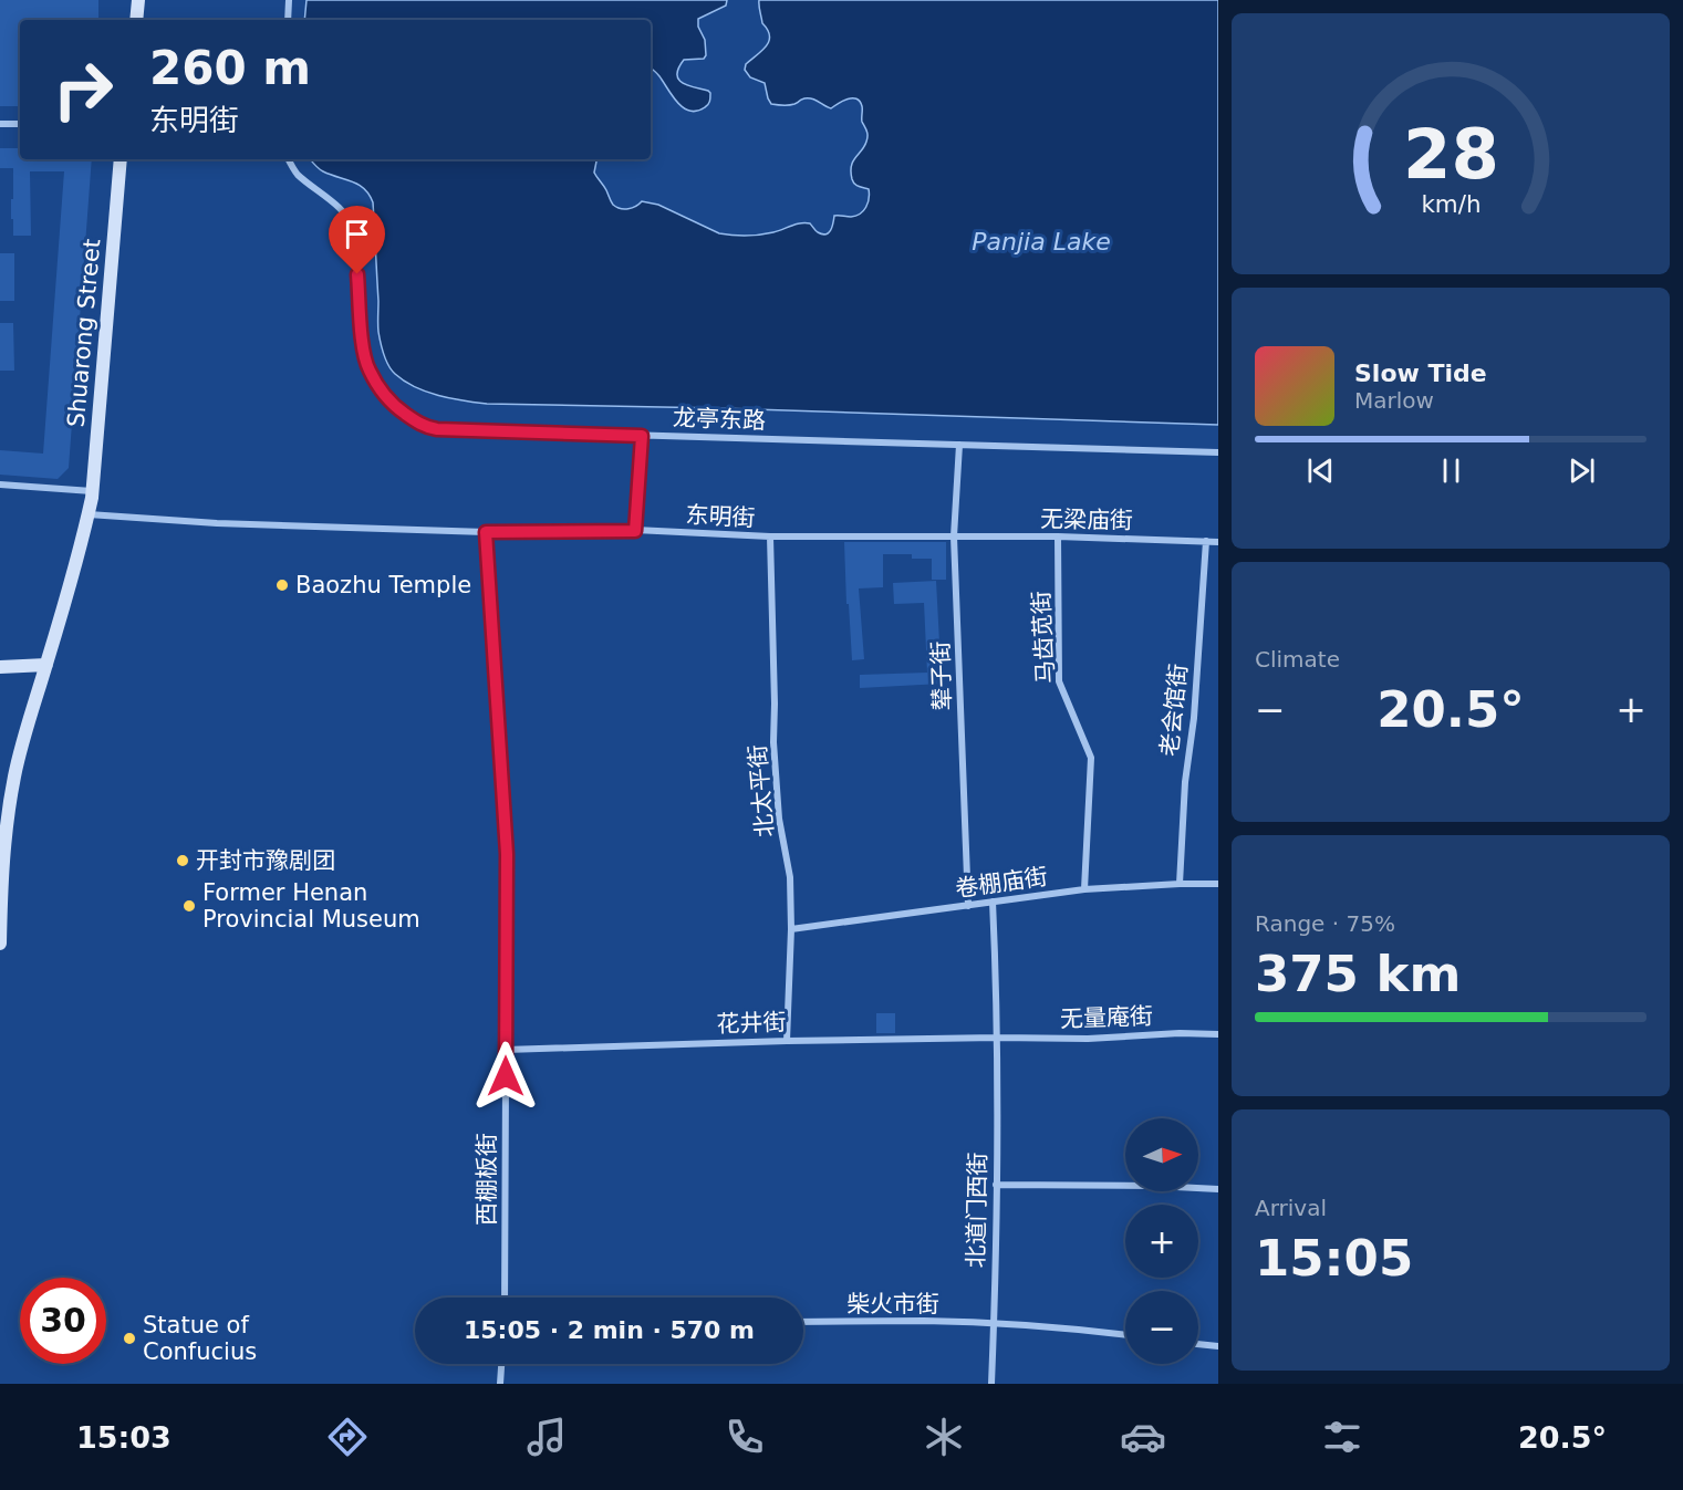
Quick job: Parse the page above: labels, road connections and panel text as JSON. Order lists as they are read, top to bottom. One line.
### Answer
{"streets":{"street":["Shuarong Street","龙亭东路","东明街","无梁庙街","马齿苋街","辇子街","老会馆街","北太平街","卷棚庙街","无量庵街","花井街","西棚板街","北道门西街","柴火市街"]},"crossings":[["Shuarong Street","东明街"],["龙亭东路","辇子街"],["东明街","无梁庙街"],["东明街","辇子街"],["东明街","北太平街"],["东明街","西棚板街"],["无梁庙街","马齿苋街"],["无梁庙街","辇子街"],["无梁庙街","老会馆街"],["马齿苋街","卷棚庙街"],["辇子街","卷棚庙街"],["老会馆街","卷棚庙街"],["北太平街","卷棚庙街"],["北太平街","花井街"],["卷棚庙街","北道门西街"],["无量庵街","花井街"],["无量庵街","北道门西街"],["花井街","西棚板街"],["花井街","北道门西街"],["北道门西街","柴火市街"]],"water":["Panjia Lake"],"places":["Baozhu Temple","开封市豫剧团","Former Henan Provincial Museum","Statue of Confucius"],"north":"right","page":{"turn":["260 m","东明街"],"song":["Slow Tide","Marlow"],"tile":["Climate",["Range · 75%","375 km"],["Arrival","15:05"]],"heat":["−","20.5°","+"],"map_buttons":["+","−"],"limit":"30","trip":"15:05 · 2 min · 570 m","tabs":["15:03","20.5°"],"gauge":["28","km/h"]}}
